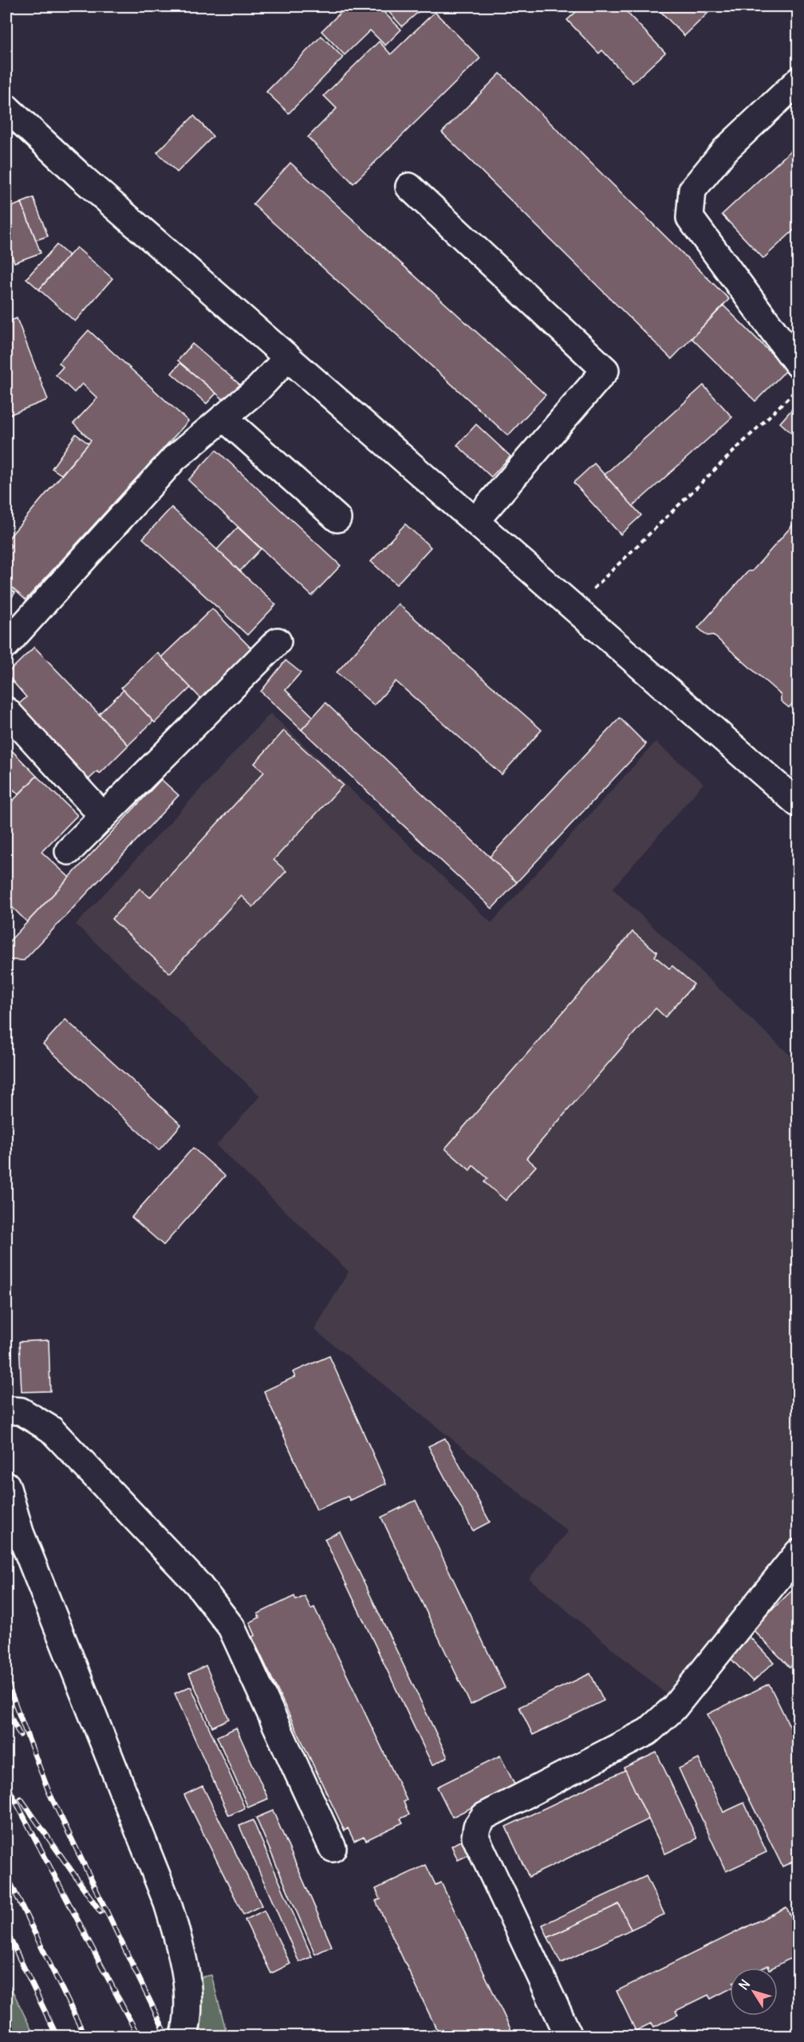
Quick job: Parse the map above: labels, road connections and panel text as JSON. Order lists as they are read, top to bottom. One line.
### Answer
{"north":"top left"}
